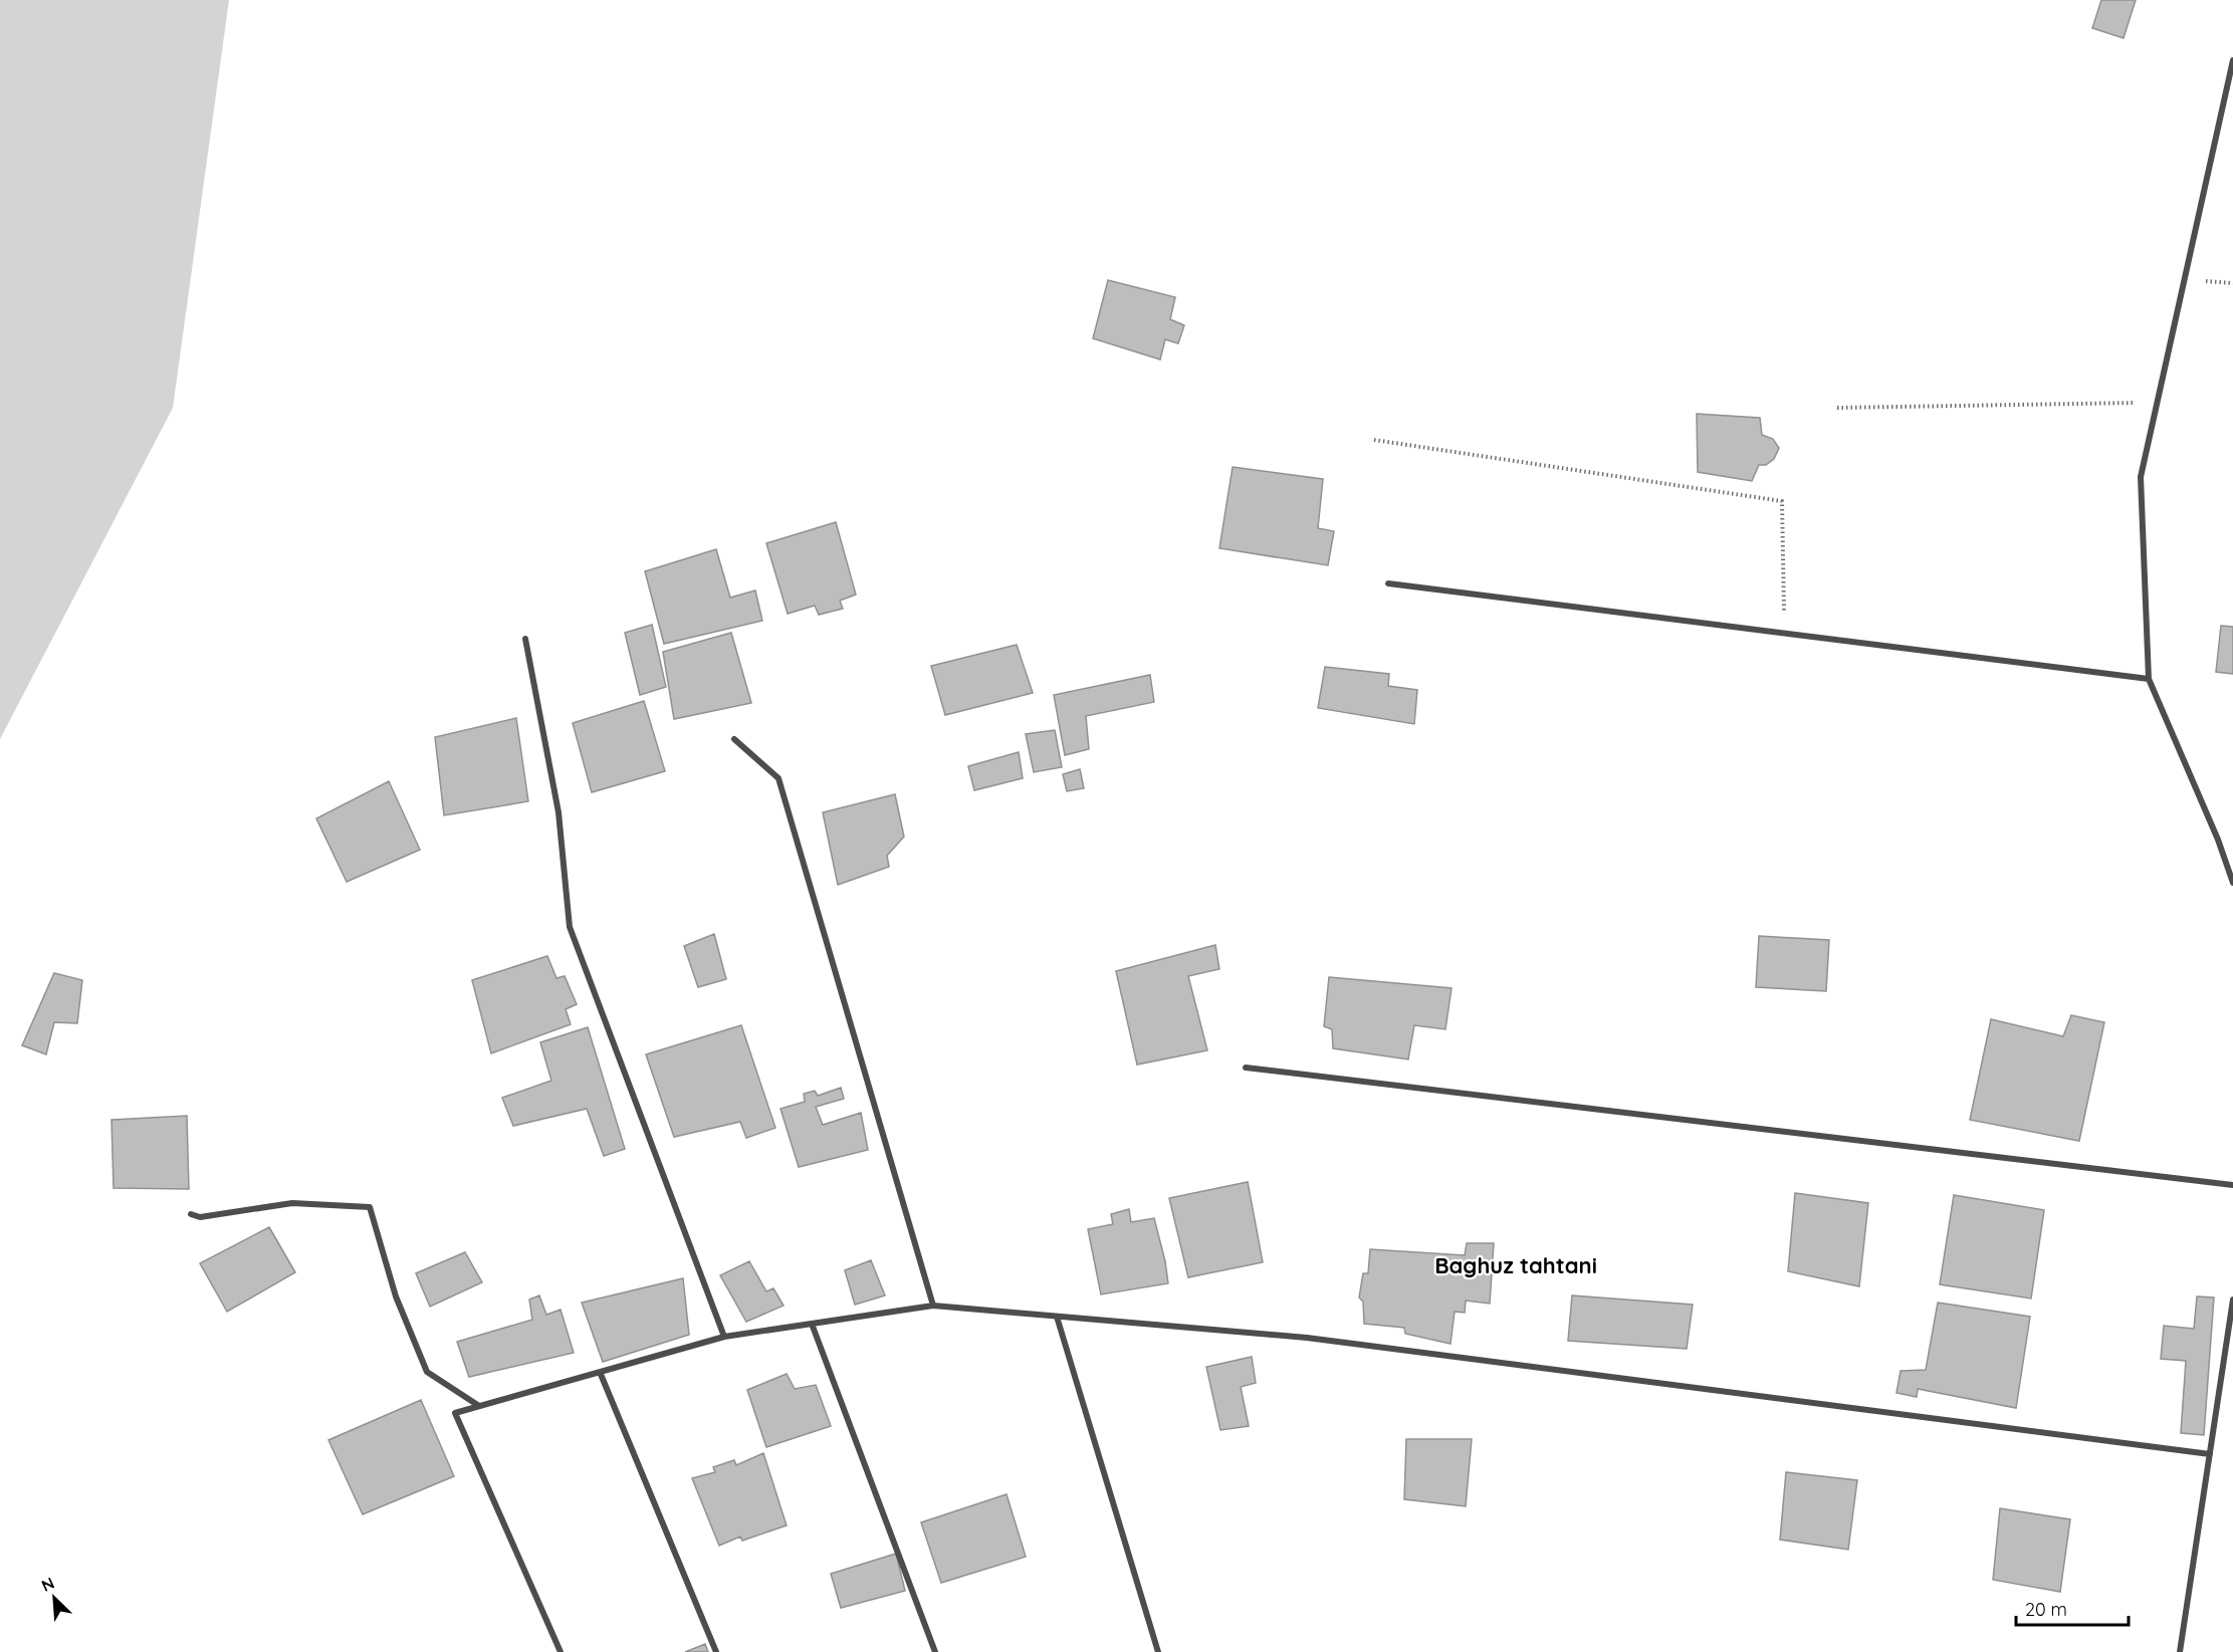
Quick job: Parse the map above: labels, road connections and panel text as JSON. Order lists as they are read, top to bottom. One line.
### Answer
{"districts":["Baghuz tahtani"],"scale_bar":"20 m","north":"top left"}
